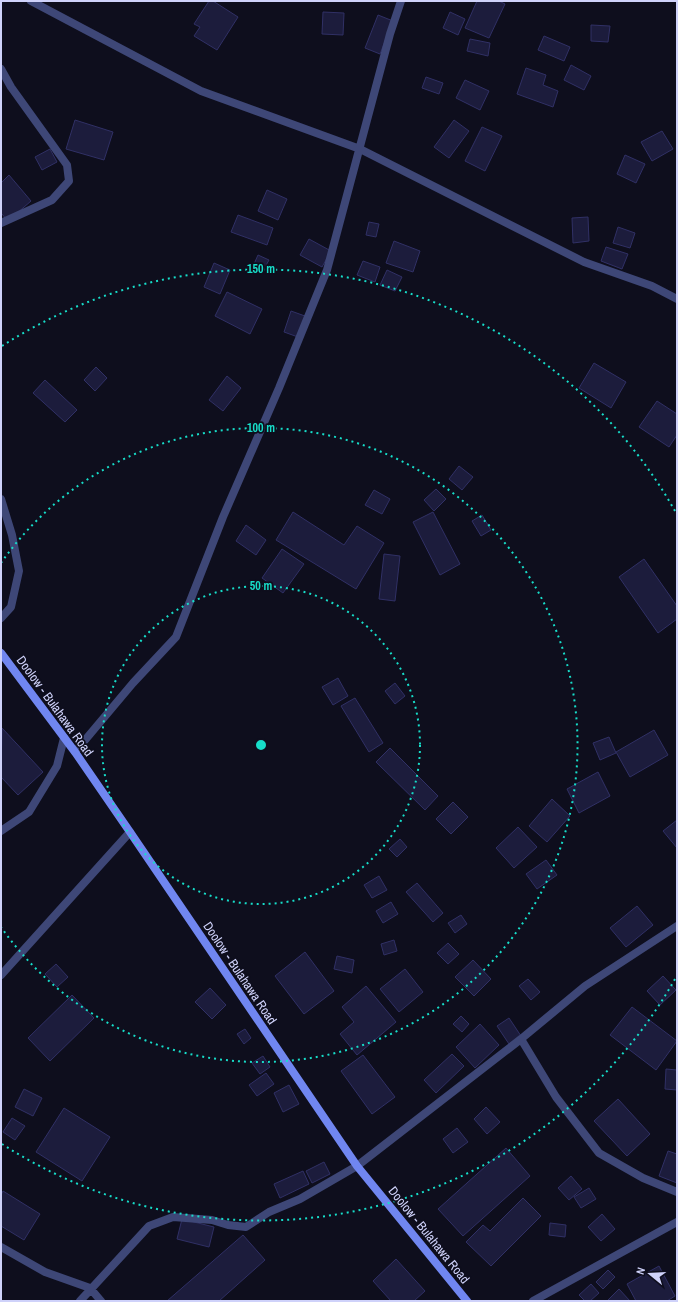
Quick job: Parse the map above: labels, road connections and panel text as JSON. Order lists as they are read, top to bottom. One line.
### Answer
{"streets":{"main road":["Doolow - Bulahawa Road"]},"north":"left","rings":["150 m","100 m","50 m"]}
